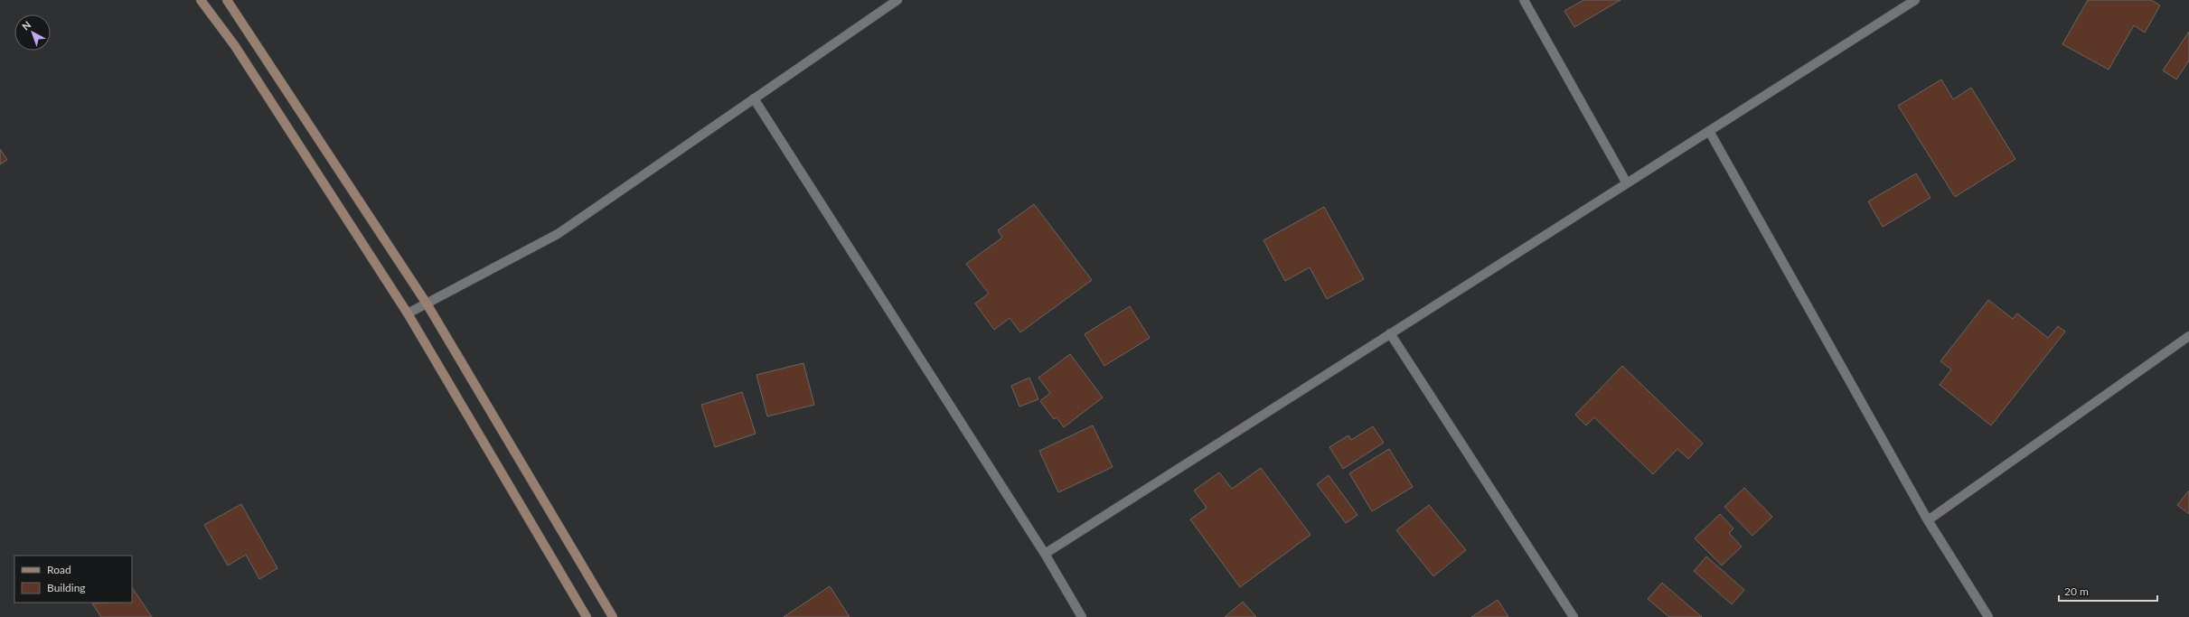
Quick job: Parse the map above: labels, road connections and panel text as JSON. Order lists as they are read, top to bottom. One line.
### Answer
{"legend":["Road","Building"],"scale_bar":"20 m","north":"top left"}
